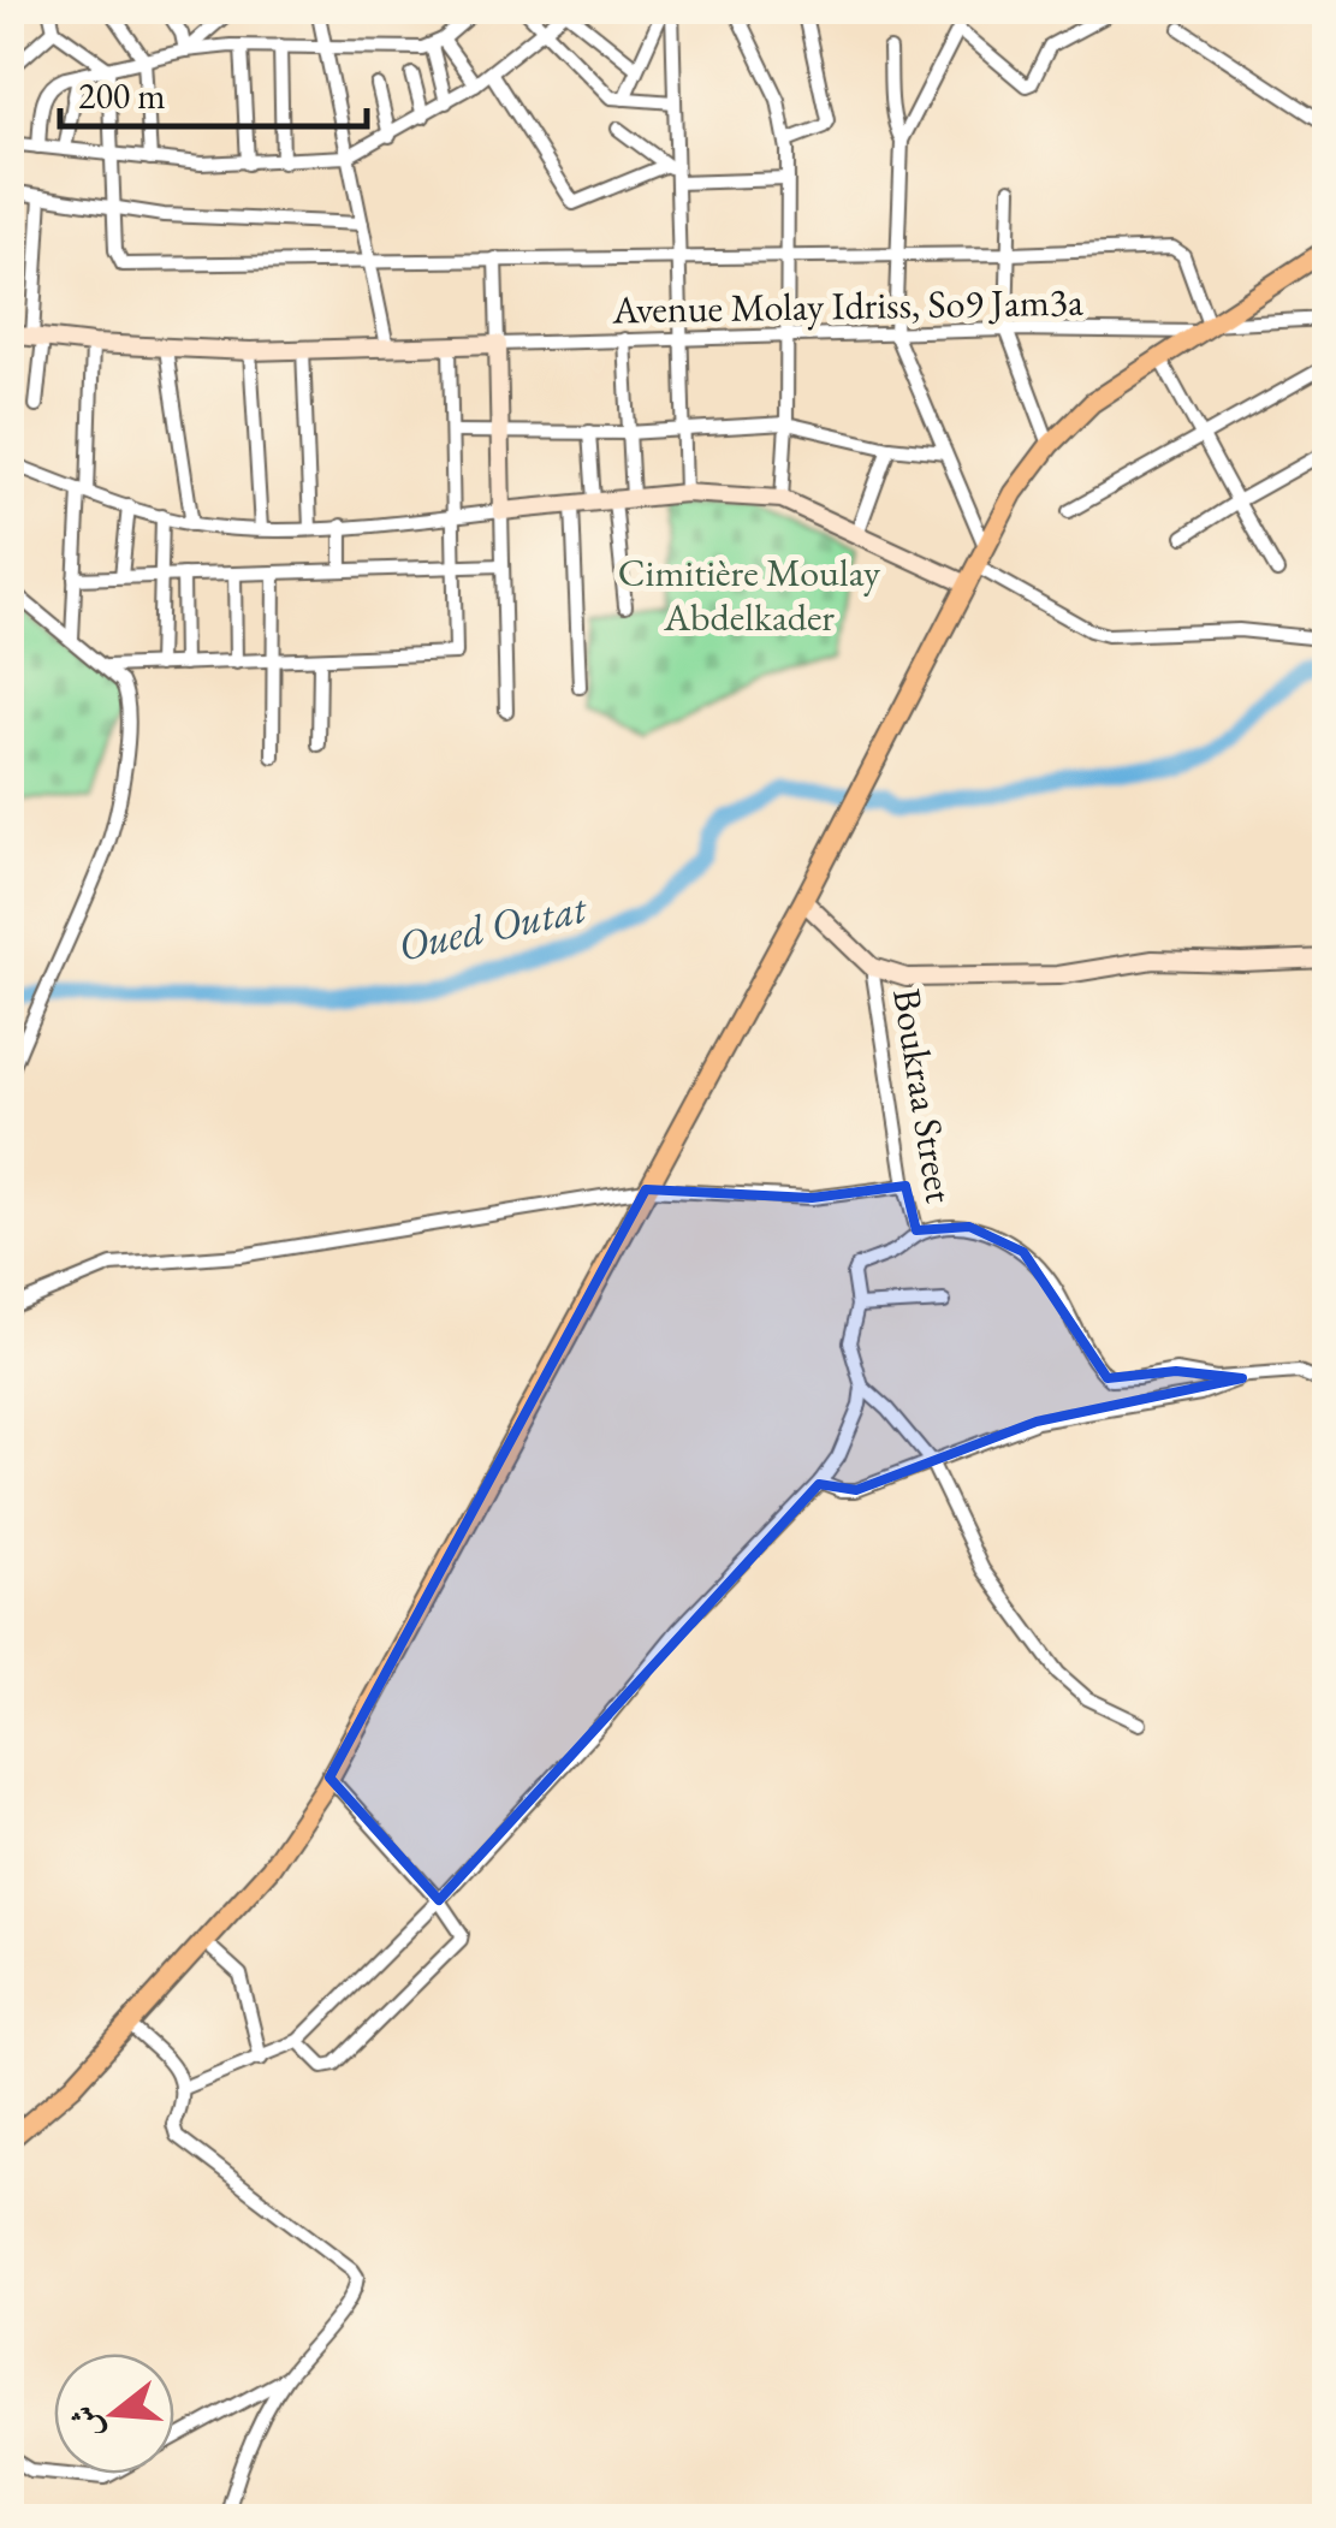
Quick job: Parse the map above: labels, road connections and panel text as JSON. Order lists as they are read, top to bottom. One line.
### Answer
{"streets":{"street":["Avenue Molay Idriss, So9 Jam3a","Boukraa Street"]},"water":["Oued Outat"],"parks":["Cimitière Moulay Abdelkader"],"scale_bar":"200 m","north":"left"}
